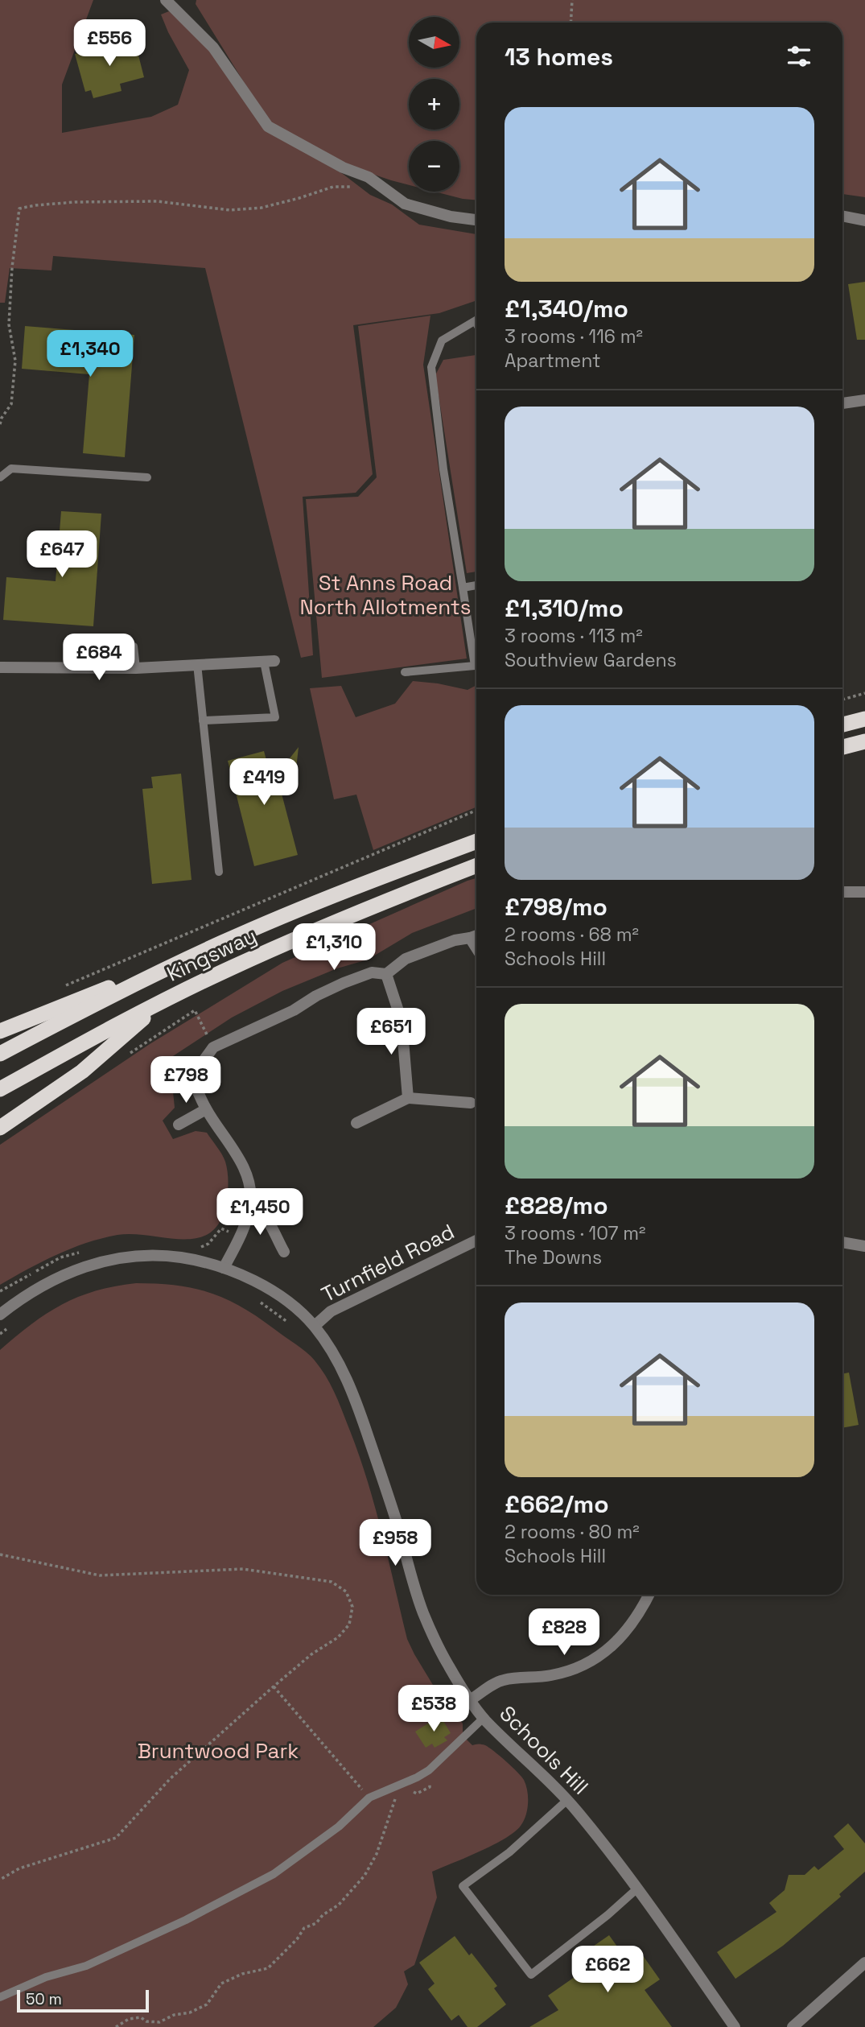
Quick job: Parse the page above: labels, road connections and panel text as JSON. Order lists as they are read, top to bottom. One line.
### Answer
{"streets":{"highway":["Kingsway"],"street":["Turnfield Road","Schools Hill"]},"crossings":[["Turnfield Road","Schools Hill"]],"parks":["St Anns Road North Allotments","Bruntwood Park"],"scale_bar":"50 m","north":"right","page":{"map_buttons":["+","−"],"price":["£556","£1,340","£647","£684","£419","£1,310","£651","£798","£1,450","£958","£828","£538","£662"],"heading":"13 homes","list":[{"name":"£1,340/mo","note":"3 rooms · 116 m² · Apartment"},{"name":"£1,310/mo","note":"3 rooms · 113 m² · Southview Gardens"},{"name":"£798/mo","note":"2 rooms · 68 m² · Schools Hill"},{"name":"£828/mo","note":"3 rooms · 107 m² · The Downs"},{"name":"£662/mo","note":"2 rooms · 80 m² · Schools Hill"}],"scale":"50 m"}}
